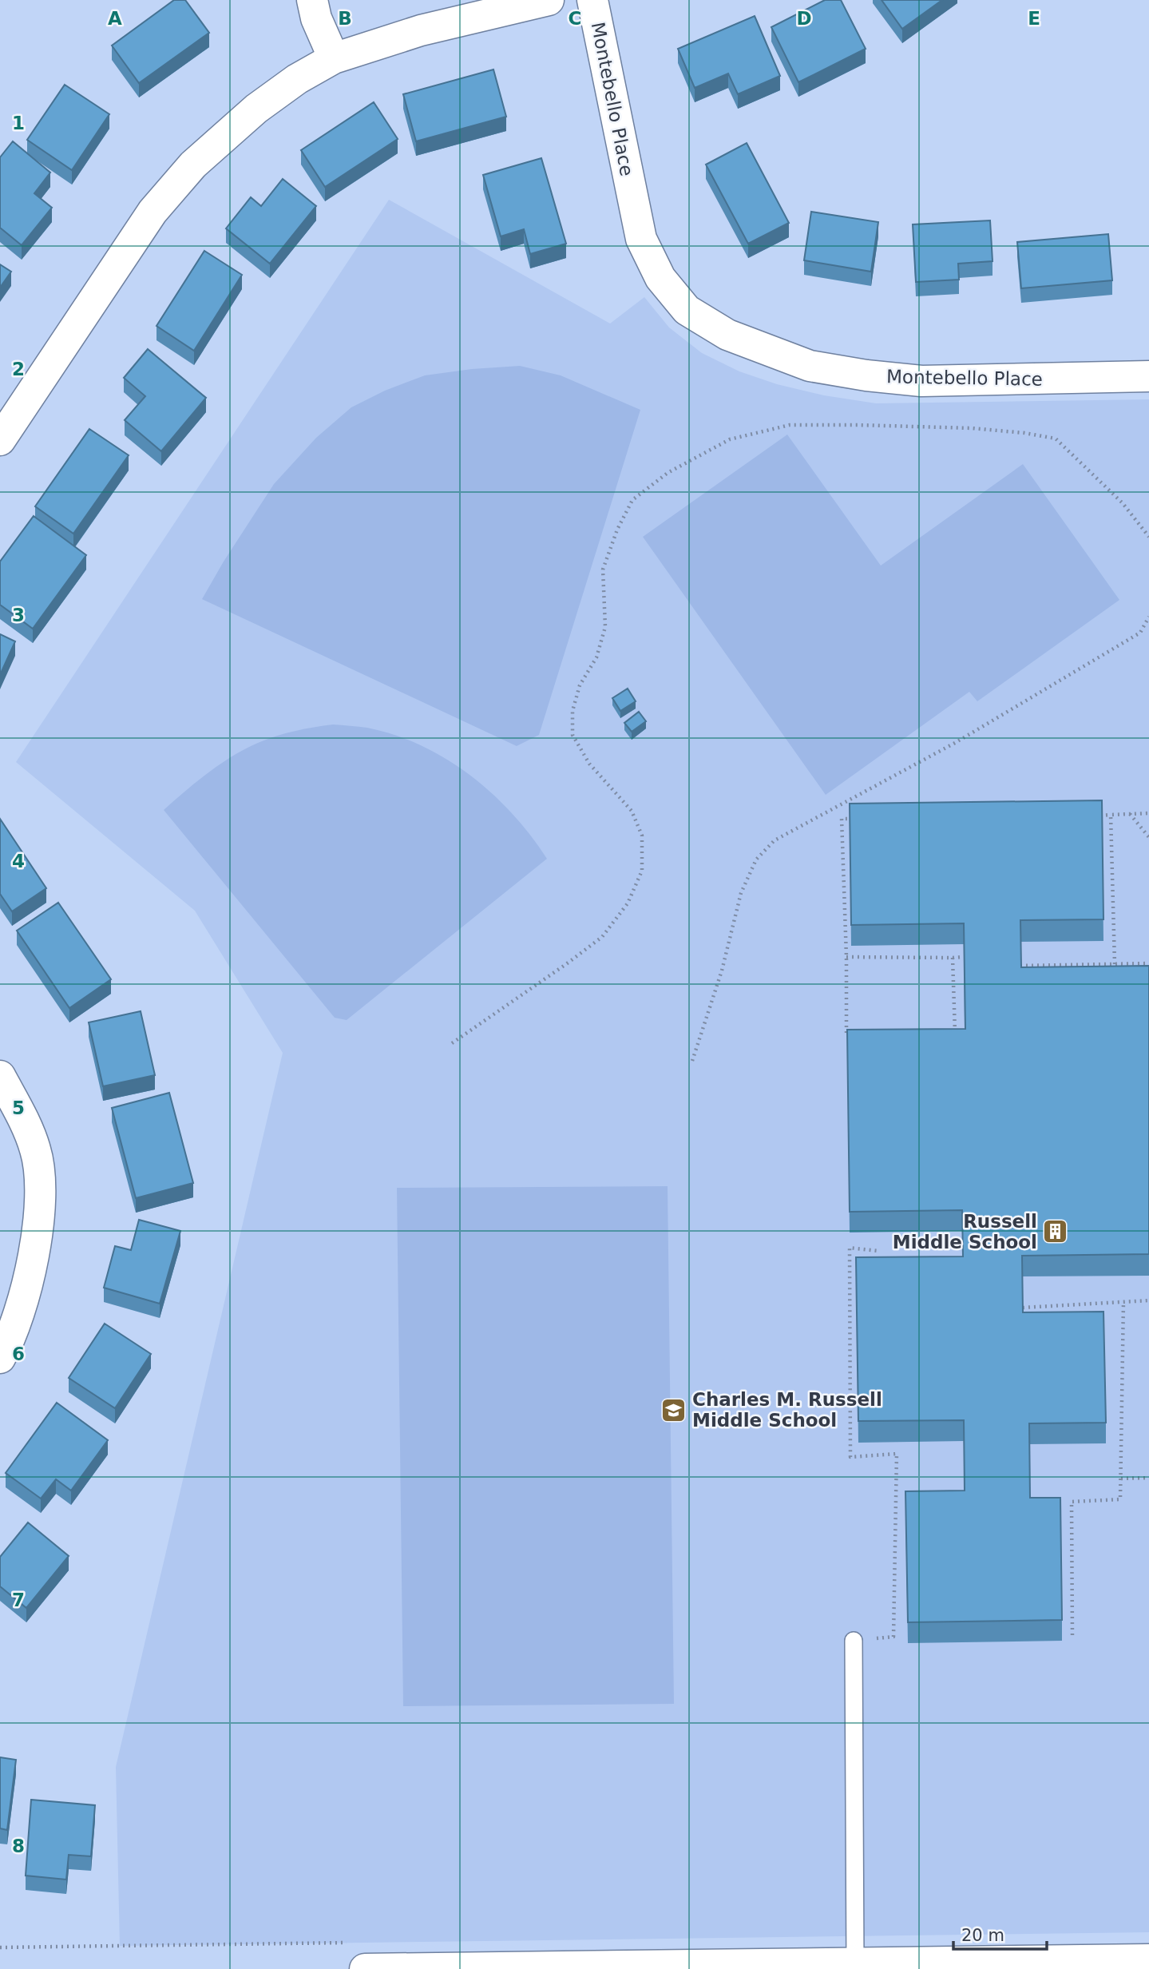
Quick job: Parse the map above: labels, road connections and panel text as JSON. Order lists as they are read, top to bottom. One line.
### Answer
{"streets":{"street":["Montebello Place"]},"places":{"building":["Russell Middle School"],"school or university":["Charles M. Russell Middle School"]},"scale_bar":"20 m","grid":{"columns":["A","B","C","D","E"],"rows":["1","2","3","4","5","6","7","8"]}}
